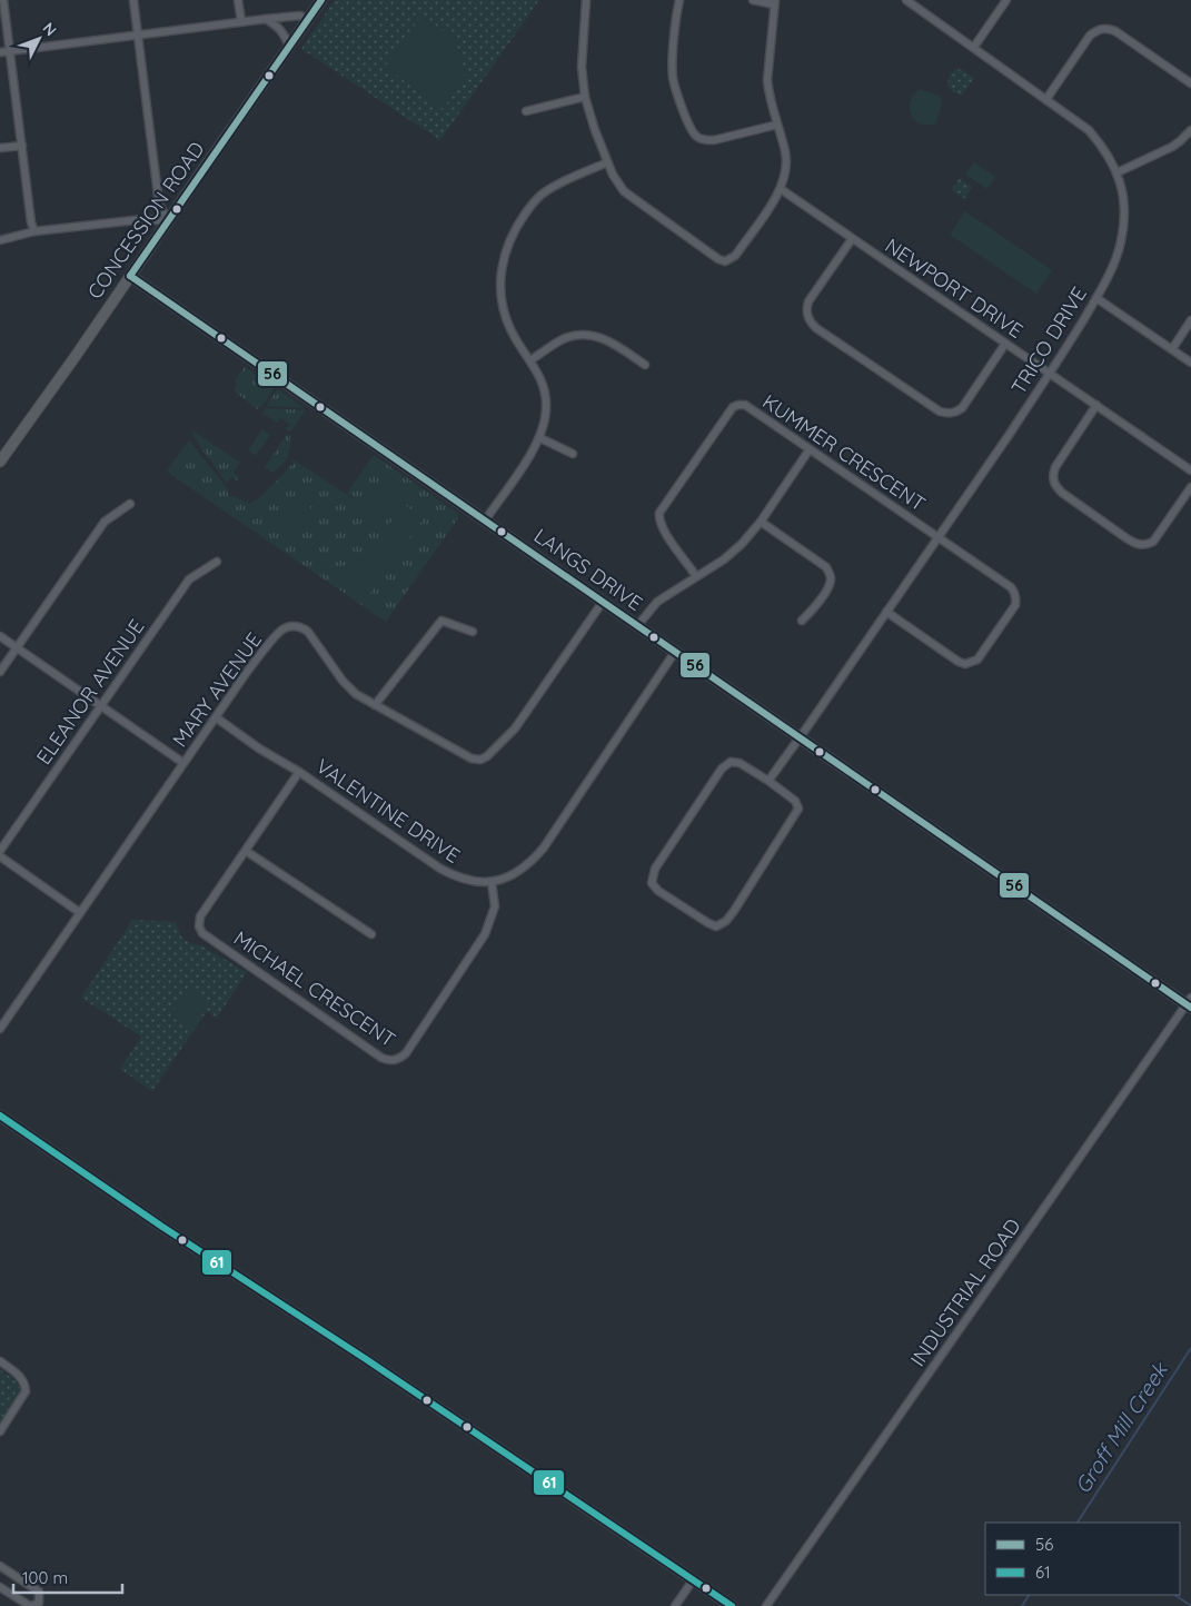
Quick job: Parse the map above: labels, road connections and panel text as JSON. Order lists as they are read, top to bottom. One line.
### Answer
{"streets":{"main road":["CONCESSION ROAD","LANGS DRIVE"],"street":["NEWPORT DRIVE","TRICO DRIVE","KUMMER CRESCENT","MARY AVENUE","ELEANOR AVENUE","VALENTINE DRIVE","MICHAEL CRESCENT","INDUSTRIAL ROAD"]},"crossings":[["CONCESSION ROAD","LANGS DRIVE"],["NEWPORT DRIVE","TRICO DRIVE"],["TRICO DRIVE","KUMMER CRESCENT"],["TRICO DRIVE","LANGS DRIVE"],["LANGS DRIVE","MARY AVENUE"],["LANGS DRIVE","VALENTINE DRIVE"],["LANGS DRIVE","INDUSTRIAL ROAD"],["MARY AVENUE","VALENTINE DRIVE"],["VALENTINE DRIVE","MICHAEL CRESCENT"]],"water":["Groff Mill Creek"],"lines":["transit line 56","transit line 61"],"legend":["56","61"],"scale_bar":"100 m","north":"top right"}
